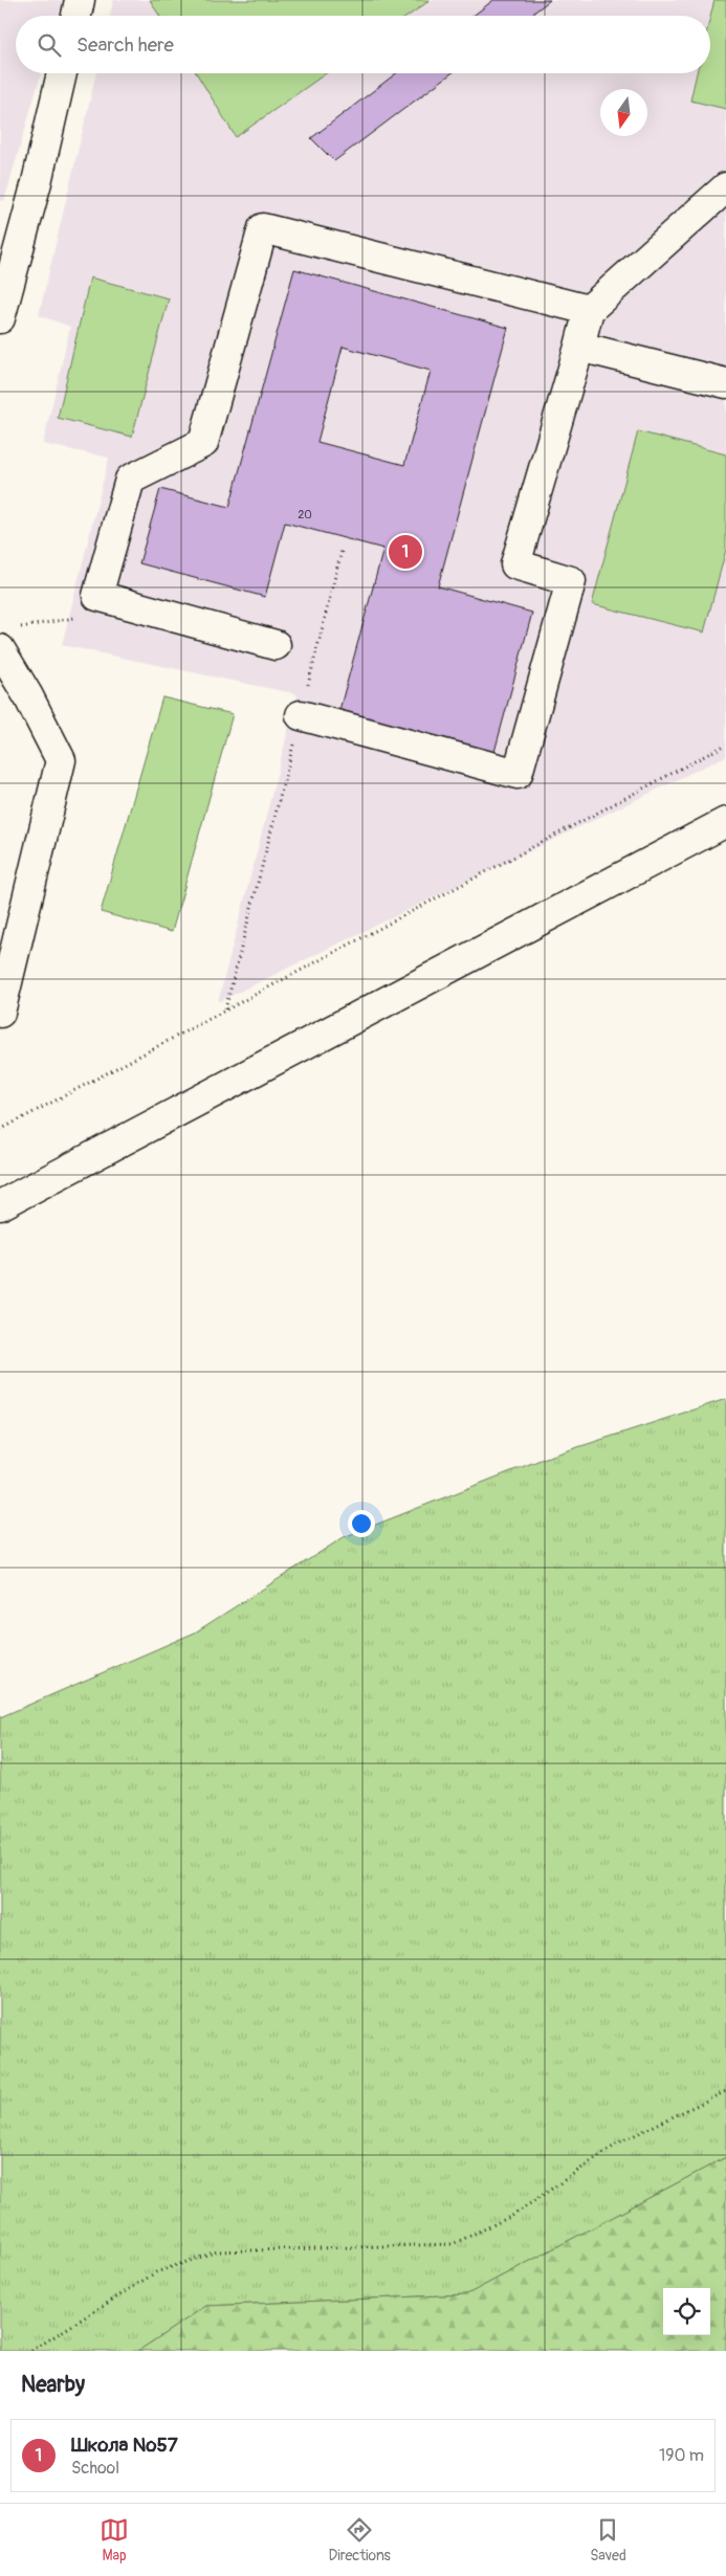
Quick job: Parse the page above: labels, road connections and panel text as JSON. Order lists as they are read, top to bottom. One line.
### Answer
{"house_numbers":["20"],"north":"bottom","page":{"search":"Search here","pins":"1","heading":"Nearby","list":[{"mark":"1","name":"Школа №57","note":"School","value":"190 m"}],"nav":["Map","Directions","Saved"]}}
